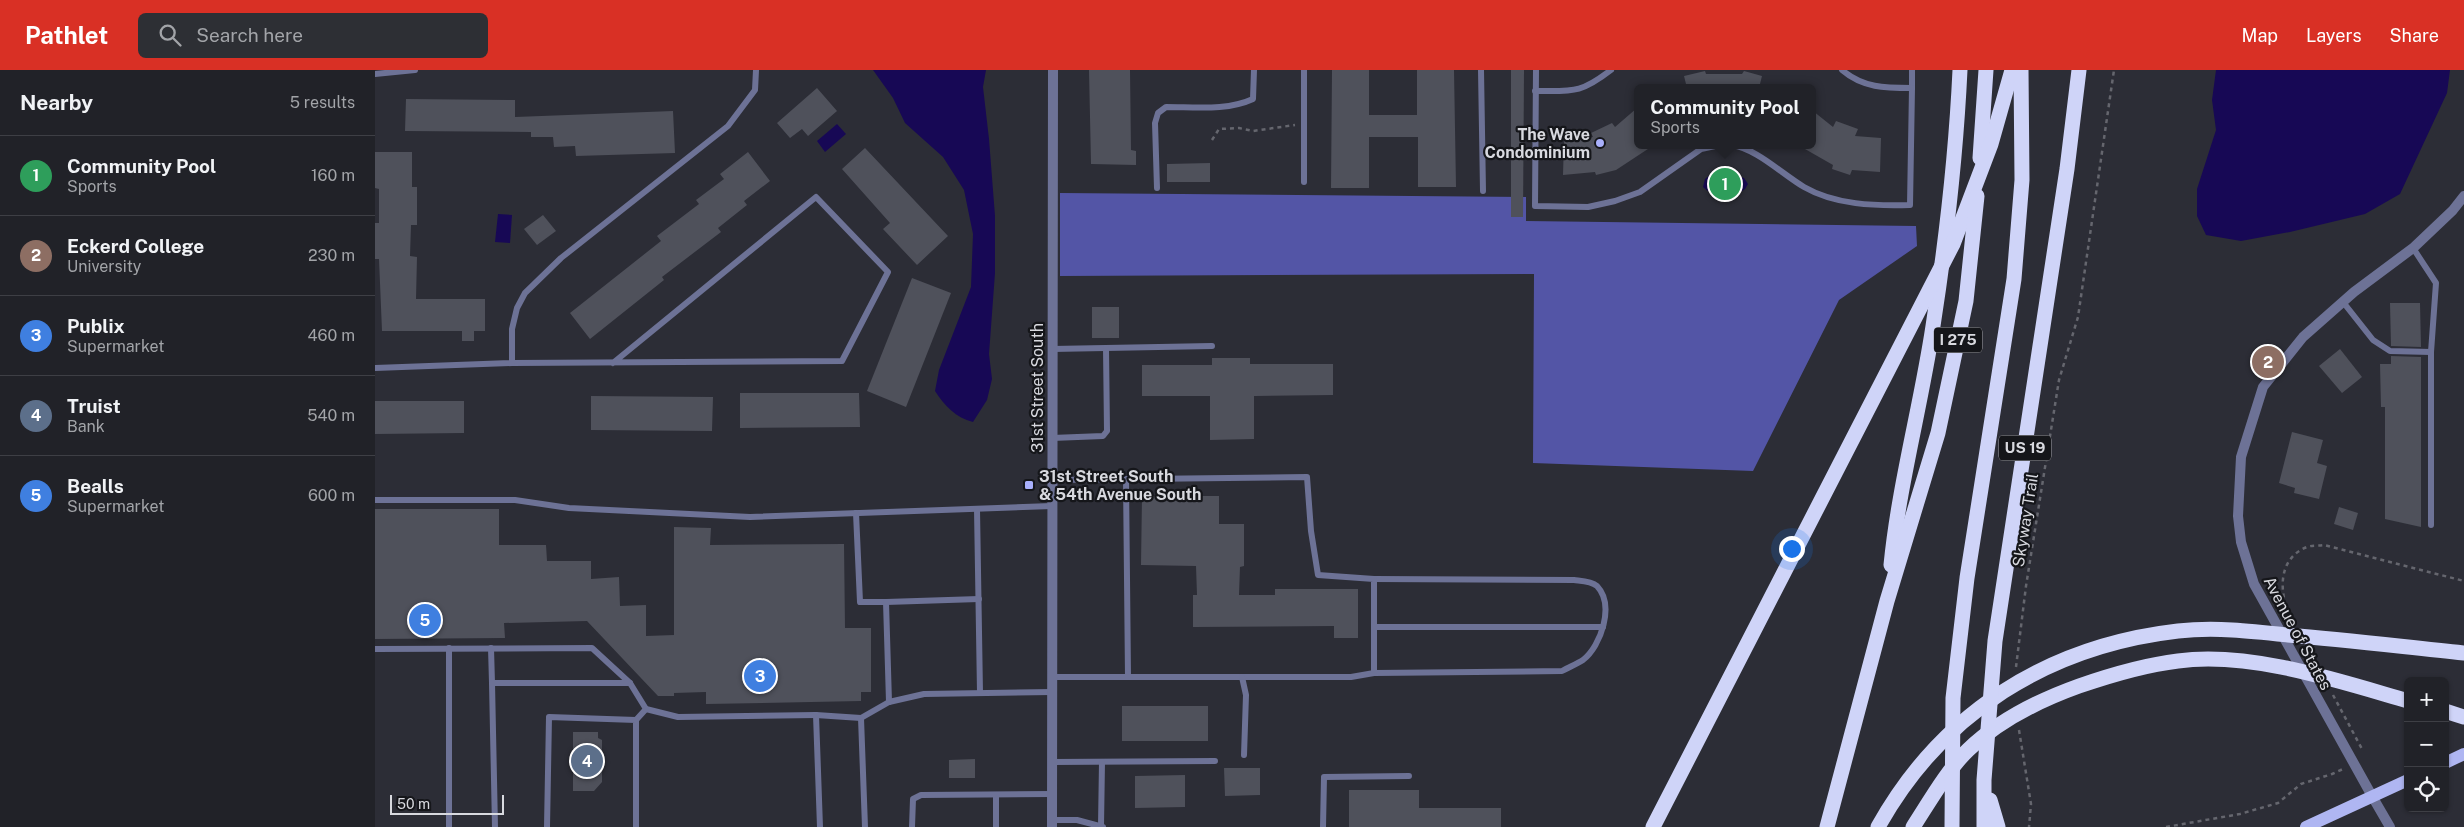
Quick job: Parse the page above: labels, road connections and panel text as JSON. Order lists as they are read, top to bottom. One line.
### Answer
{"streets":{"highway":["I 275","US 19"],"street":["31st Street South","Avenue of States"],"path":["Skyway Trail"]},"places":{"other":["The Wave Condominium"],"transit":["31st Street South & 54th Avenue South"]},"scale_bar":"50 m","page":{"header":"Pathlet","search":"Search here","nav":["Map","Layers","Share"],"heading":["Nearby","5 results"],"popup":["Community Pool","Sports"],"list":[{"mark":"1","name":"Community Pool","note":"Sports","value":"160 m"},{"mark":"2","name":"Eckerd College","note":"University","value":"230 m"},{"mark":"3","name":"Publix","note":"Supermarket","value":"460 m"},{"mark":"4","name":"Truist","note":"Bank","value":"540 m"},{"mark":"5","name":"Bealls","note":"Supermarket","value":"600 m"}],"pins":["1","2","5","3","4"],"map_buttons":["+","−"],"scale":"50 m"}}
